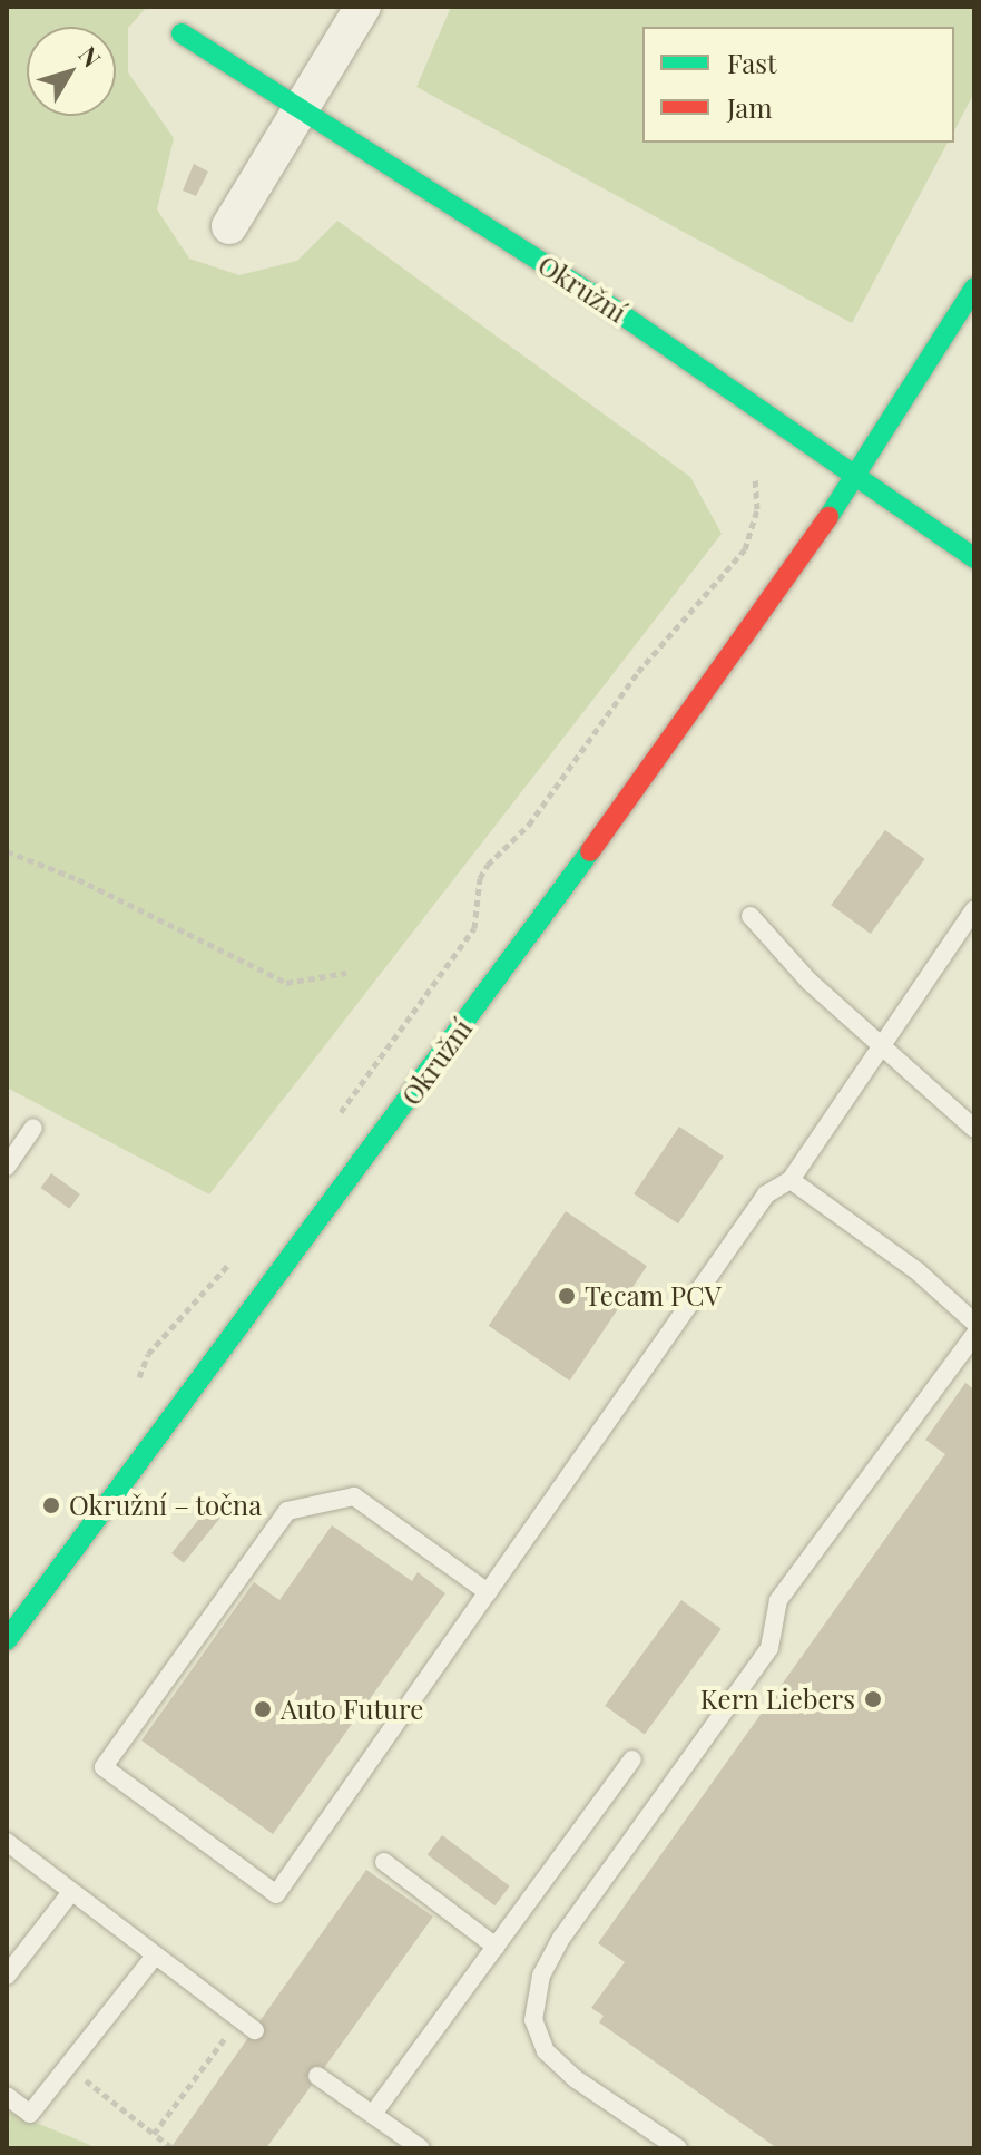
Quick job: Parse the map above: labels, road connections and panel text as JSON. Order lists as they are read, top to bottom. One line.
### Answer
{"streets":{"main road":["Okružní"]},"places":["Tecam PCV","Okružní – točna","Kern Liebers","Auto Future"],"legend":["Fast","Jam"],"north":"top right"}
